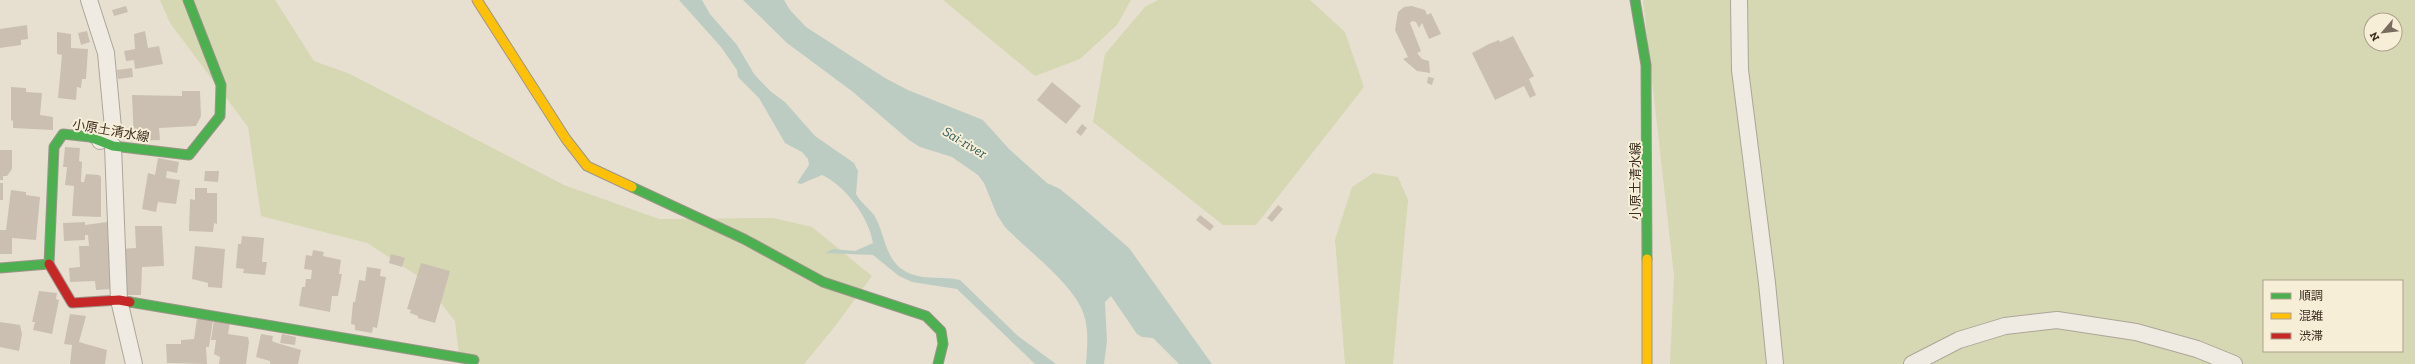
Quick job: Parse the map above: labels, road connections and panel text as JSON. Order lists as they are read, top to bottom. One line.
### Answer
{"streets":{"street":["小原土清水線"]},"water":["Sai-river"],"legend":["順調","混雑","渋滞"],"north":"bottom left"}
